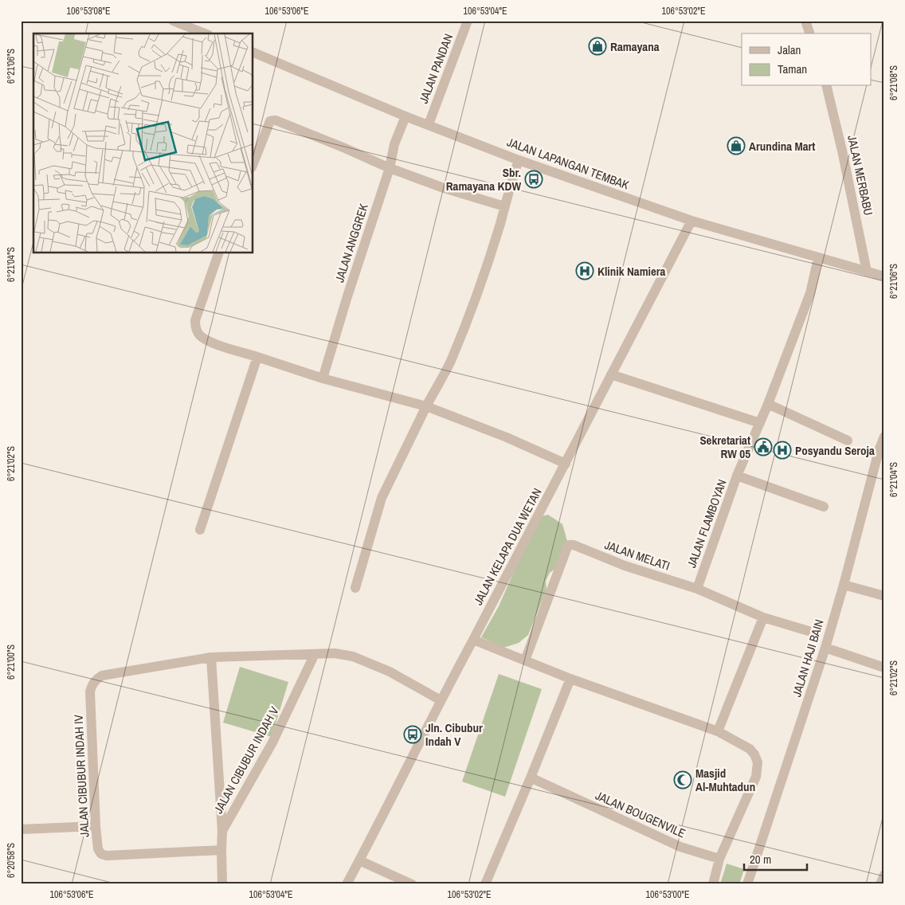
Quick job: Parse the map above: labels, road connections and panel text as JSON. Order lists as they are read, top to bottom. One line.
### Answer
{"streets":{"street":["JALAN PANDAN","JALAN LAPANGAN TEMBAK","JALAN MERBABU","JALAN ANGGREK","JALAN FLAMBOYAN","JALAN KELAPA DUA WETAN","JALAN MELATI","JALAN HAJI BAIN","JALAN CIBUBUR INDAH V","JALAN CIBUBUR INDAH IV","JALAN BOUGENVILE"]},"crossings":[["JALAN PANDAN","JALAN LAPANGAN TEMBAK"],["JALAN LAPANGAN TEMBAK","JALAN MERBABU"],["JALAN LAPANGAN TEMBAK","JALAN ANGGREK"],["JALAN LAPANGAN TEMBAK","JALAN FLAMBOYAN"],["JALAN LAPANGAN TEMBAK","JALAN KELAPA DUA WETAN"],["JALAN FLAMBOYAN","JALAN MELATI"],["JALAN CIBUBUR INDAH V","JALAN CIBUBUR INDAH IV"]],"places":{"shop":["Ramayana","Arundina Mart"],"bus stop":["Sbr. Ramayana KDW","Jln. Cibubur Indah V"],"hospital":["Klinik Namiera","Posyandu Seroja"],"public building":["Sekretariat RW 05"],"mosque":["Masjid Al-Muhtadun"]},"legend":["Jalan","Taman"],"scale_bar":"20 m","coordinates":["106°53'08\"E","106°53'06\"E","106°53'04\"E","106°53'02\"E","6°21'06\"S","6°21'08\"S","6°21'04\"S","6°21'02\"S","6°21'00\"S","6°20'58\"S","106°53'00\"E"]}
